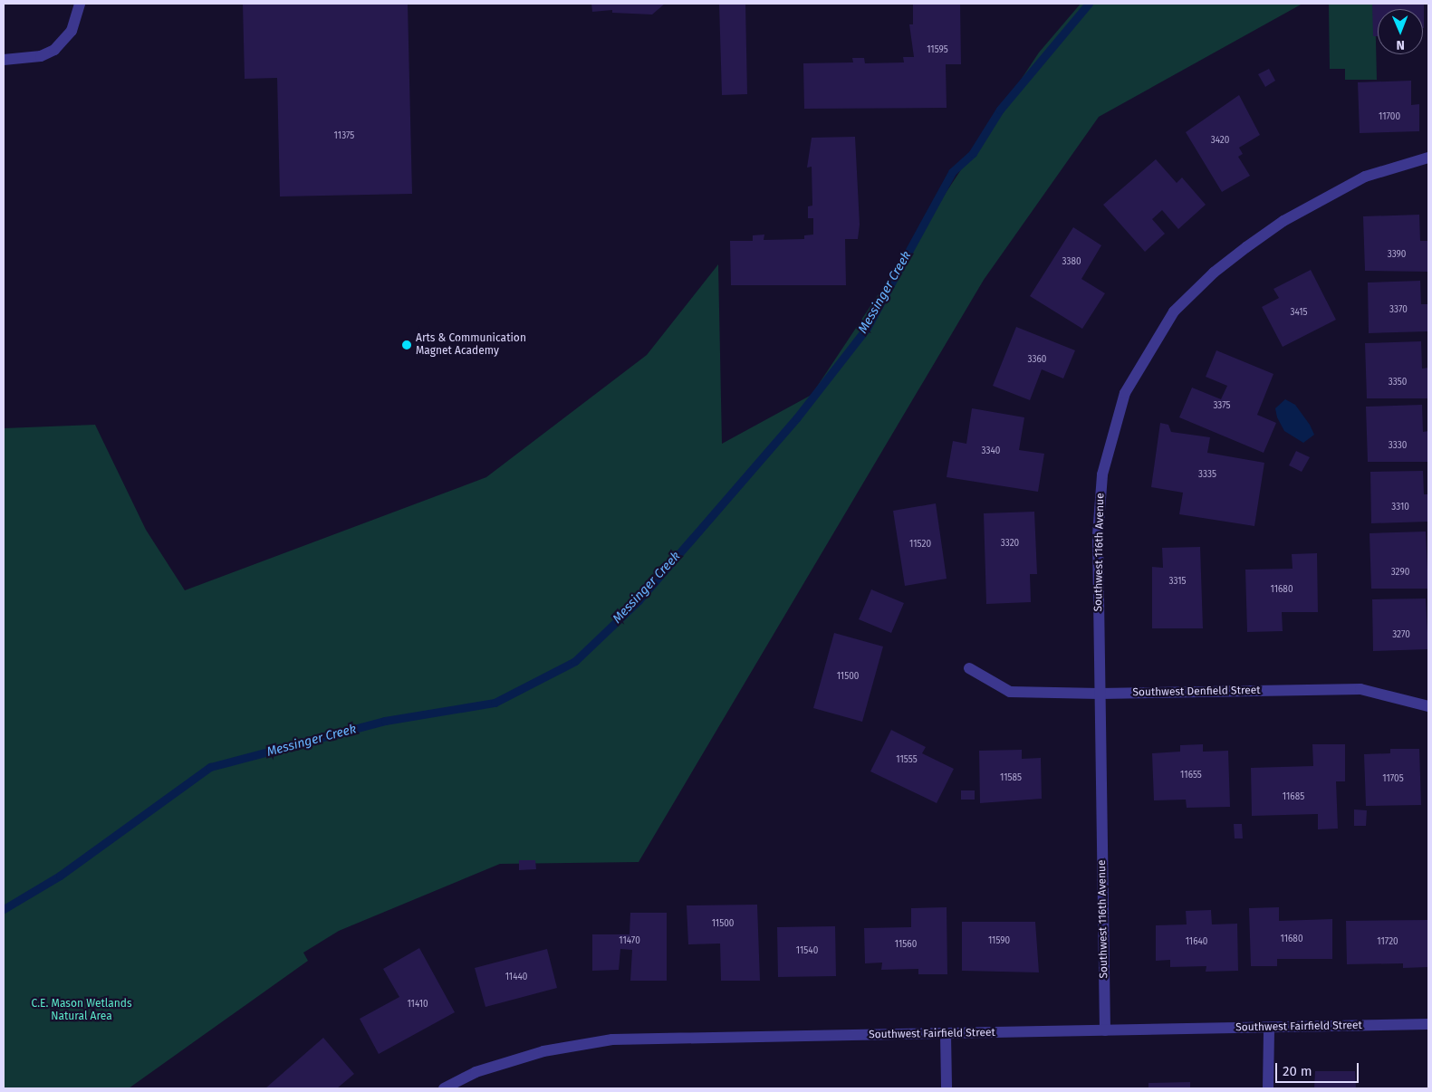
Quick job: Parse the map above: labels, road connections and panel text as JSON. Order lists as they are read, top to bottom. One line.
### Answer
{"streets":{"street":["Southwest 116th Avenue","Southwest Denfield Street","Southwest Fairfield Street"]},"crossings":[["Southwest 116th Avenue","Southwest Denfield Street"],["Southwest 116th Avenue","Southwest Fairfield Street"]],"water":["Messinger Creek"],"parks":["C.E. Mason Wetlands Natural Area"],"places":["Arts & Communication Magnet Academy"],"house_numbers":["11595","11700","11375","3420","3390","3380","3370","3415","3360","3350","3375","3330","3340","3335","3310","3320","11520","3290","3315","11680","3270","11500","11555","11655","11585","11705","11685","11500","11680","11470","11590","11640","11720","11560","11540","11440","11410"],"scale_bar":"20 m","north":"bottom"}
